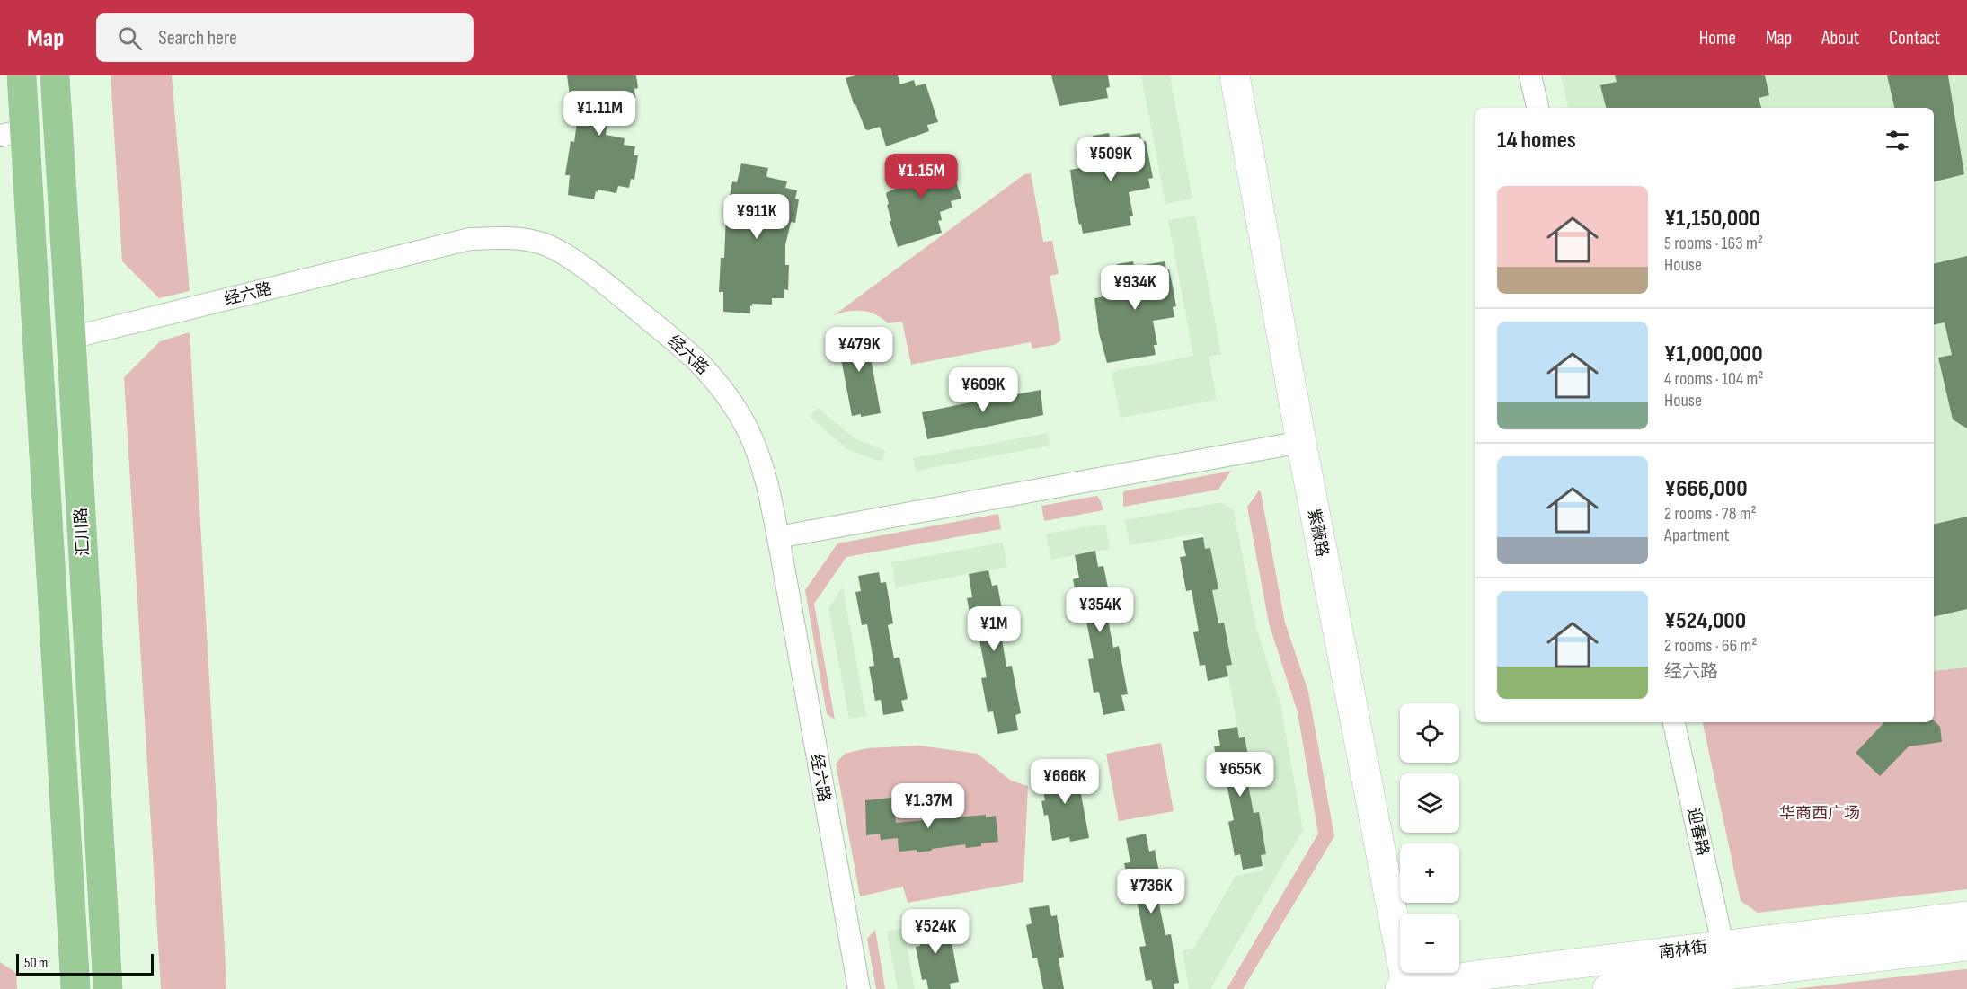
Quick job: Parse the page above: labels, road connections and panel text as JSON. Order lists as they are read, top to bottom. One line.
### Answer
{"streets":{"main road":["汇川路","紫薇路","南林街"],"street":["经六路","迎春路"]},"crossings":[["经六路","汇川路"],["紫薇路","南林街"],["迎春路","南林街"]],"parks":["华商西广场"],"scale_bar":"50 m","page":{"header":"Map","search":"Search here","nav":["Home","Map","About","Contact"],"price":["¥1.11M","¥509K","¥1.15M","¥911K","¥934K","¥479K","¥609K","¥354K","¥1M","¥655K","¥666K","¥1.37M","¥736K","¥524K"],"heading":"14 homes","list":[{"name":"¥1,150,000","note":"5 rooms · 163 m² · House"},{"name":"¥1,000,000","note":"4 rooms · 104 m² · House"},{"name":"¥666,000","note":"2 rooms · 78 m² · Apartment"},{"name":"¥524,000","note":"2 rooms · 66 m² · 经六路"}],"map_buttons":["+","−"],"scale":"50 m"}}
